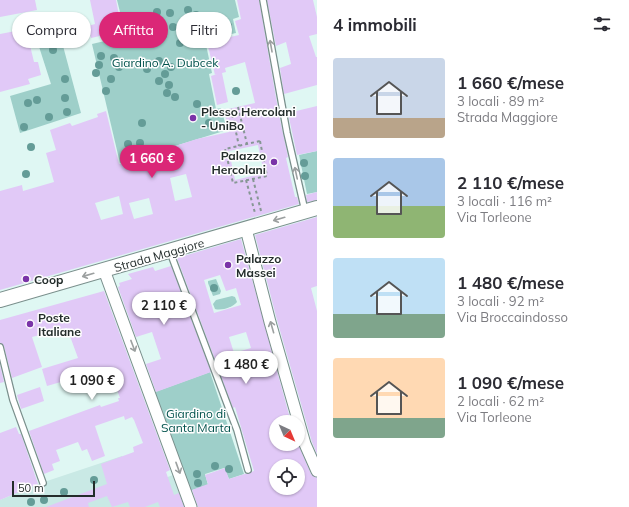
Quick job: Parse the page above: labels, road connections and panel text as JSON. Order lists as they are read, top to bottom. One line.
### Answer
{"streets":{"street":["Strada Maggiore"]},"one_way":["Strada Maggiore"],"parks":["Giardino A. Dubcek","Giardino di Santa Marta"],"places":["Plesso Hercolani - UniBo","Palazzo Hercolani","Palazzo Massei","Coop","Poste Italiane"],"scale_bar":"50 m","north":"bottom right","page":{"heading":"4 immobili","chip":["Compra","Affitta","Filtri"],"list":[{"name":"1 660 €/mese","note":"3 locali · 89 m² · Strada Maggiore"},{"name":"2 110 €/mese","note":"3 locali · 116 m² · Via Torleone"},{"name":"1 480 €/mese","note":"3 locali · 92 m² · Via Broccaindosso"},{"name":"1 090 €/mese","note":"2 locali · 62 m² · Via Torleone"}],"price":["1 660 €","2 110 €","1 480 €","1 090 €"],"scale":"50 m"}}
